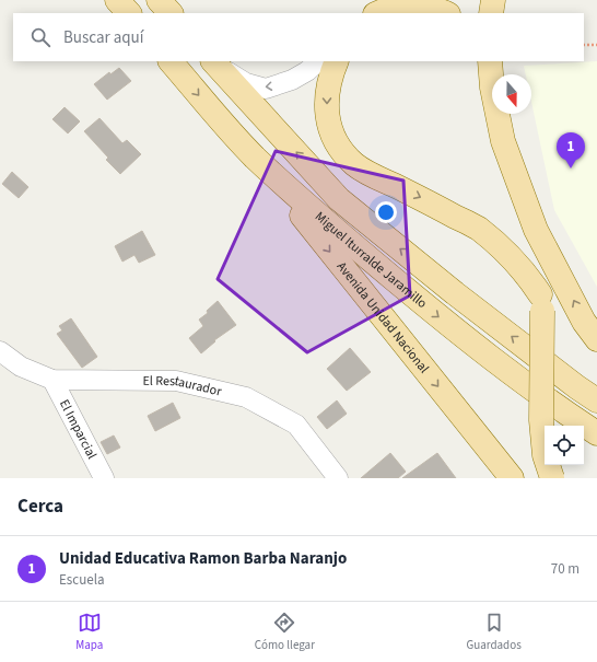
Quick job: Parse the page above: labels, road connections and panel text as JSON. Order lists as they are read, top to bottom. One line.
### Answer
{"streets":{"main road":["Miguel Iturralde Jaramillo","Avenida Unidad Nacional"],"street":["El Restaurador","El Imparcial"]},"crossings":[["Miguel Iturralde Jaramillo","Avenida Unidad Nacional"],["El Restaurador","El Imparcial"]],"north":"bottom","page":{"search":"Buscar aquí","pins":"1","heading":"Cerca","list":[{"mark":"1","name":"Unidad Educativa Ramon Barba Naranjo","note":"Escuela","value":"70 m"}],"nav":["Mapa","Cómo llegar","Guardados"]}}
